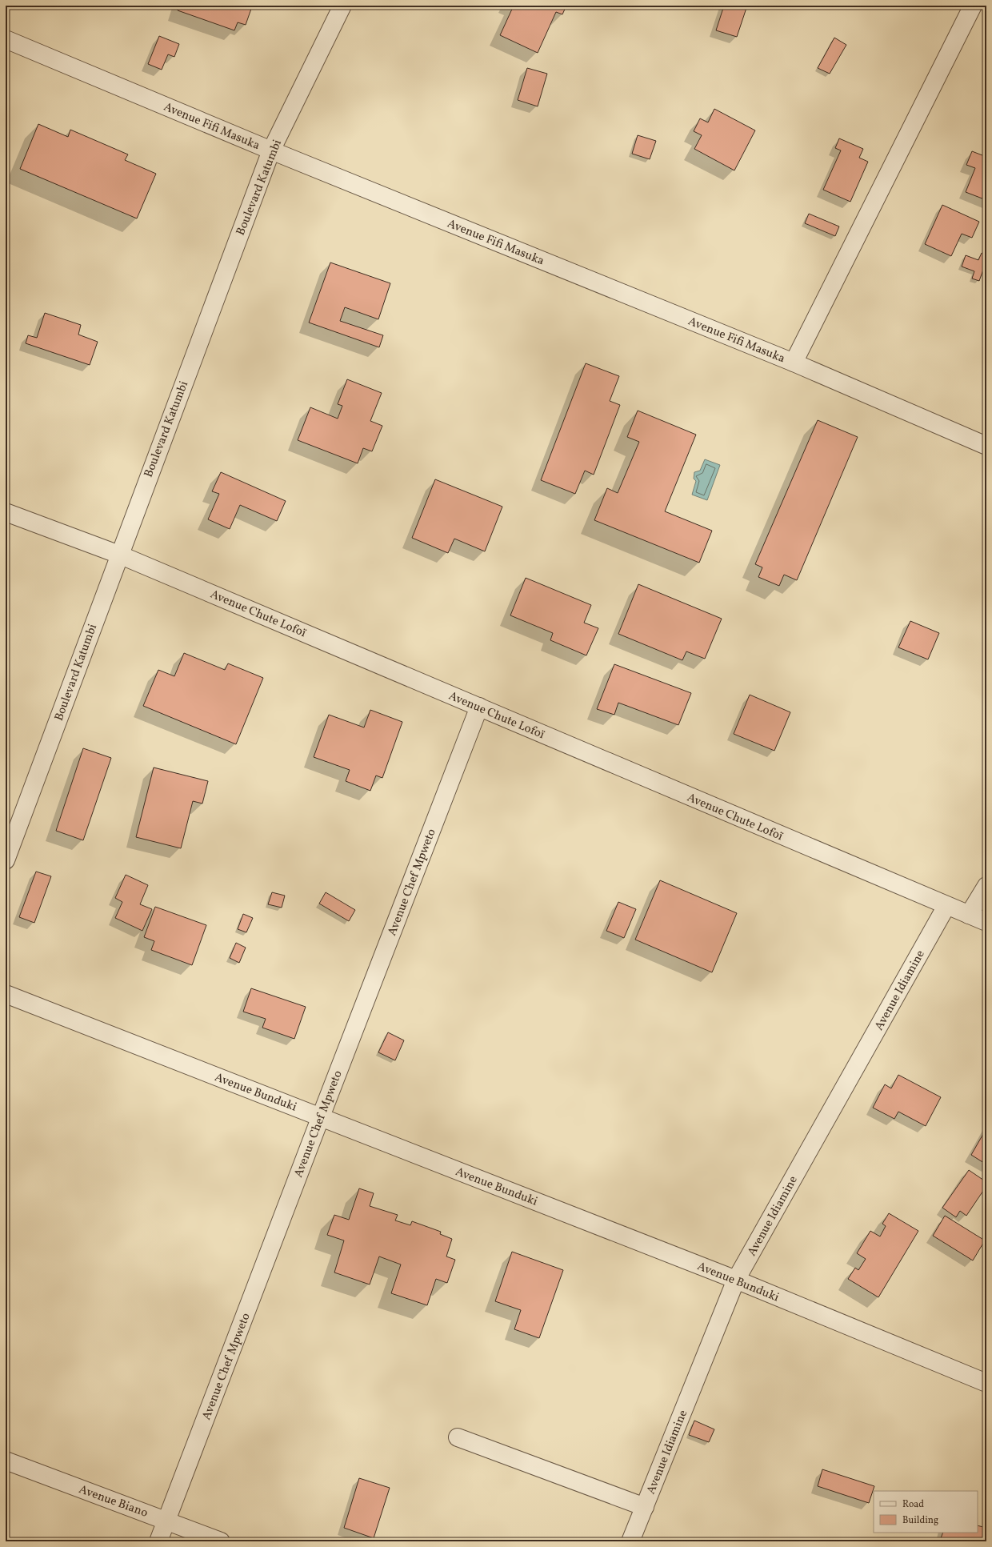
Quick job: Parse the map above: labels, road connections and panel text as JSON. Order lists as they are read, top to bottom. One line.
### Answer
{"streets":{"street":["Avenue Fifi Masuka","Boulevard Katumbi","Avenue Chute Lofoï","Avenue Chef Mpweto","Avenue Idiamine","Avenue Bunduki","Avenue Biano"]},"crossings":[["Avenue Fifi Masuka","Boulevard Katumbi"],["Boulevard Katumbi","Avenue Chute Lofoï"],["Avenue Chute Lofoï","Avenue Chef Mpweto"],["Avenue Chute Lofoï","Avenue Idiamine"],["Avenue Chef Mpweto","Avenue Bunduki"],["Avenue Chef Mpweto","Avenue Biano"],["Avenue Idiamine","Avenue Bunduki"]],"legend":["Road","Building"]}
